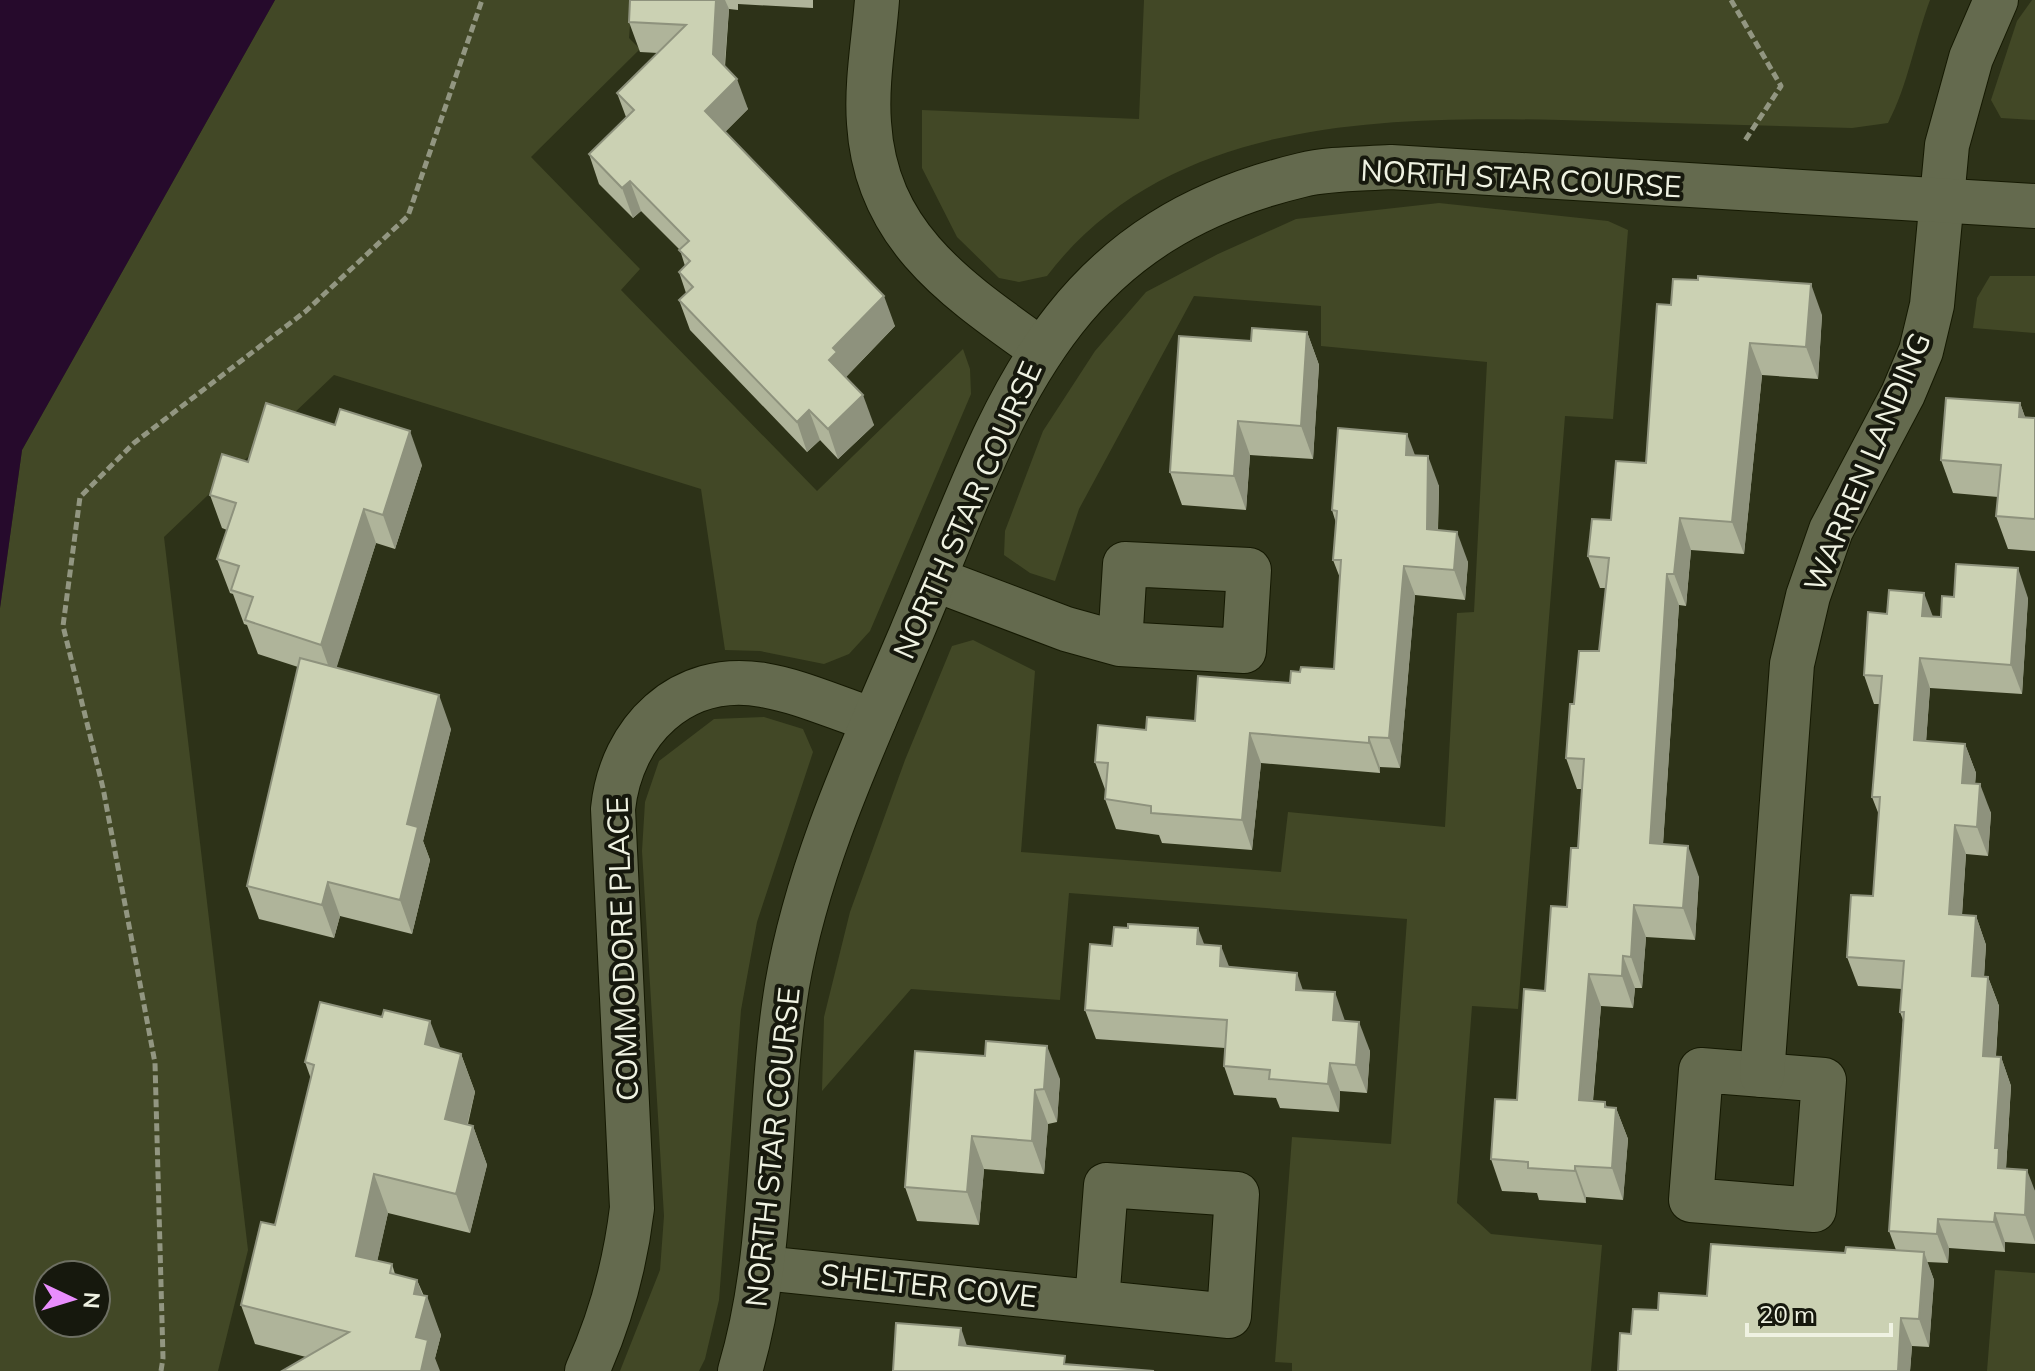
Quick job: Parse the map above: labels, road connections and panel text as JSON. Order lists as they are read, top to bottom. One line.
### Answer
{"streets":{"street":["NORTH STAR COURSE","WARREN LANDING","COMMODORE PLACE","SHELTER COVE"]},"crossings":[["NORTH STAR COURSE","WARREN LANDING"],["NORTH STAR COURSE","COMMODORE PLACE"],["NORTH STAR COURSE","SHELTER COVE"]],"scale_bar":"20 m","north":"right"}
